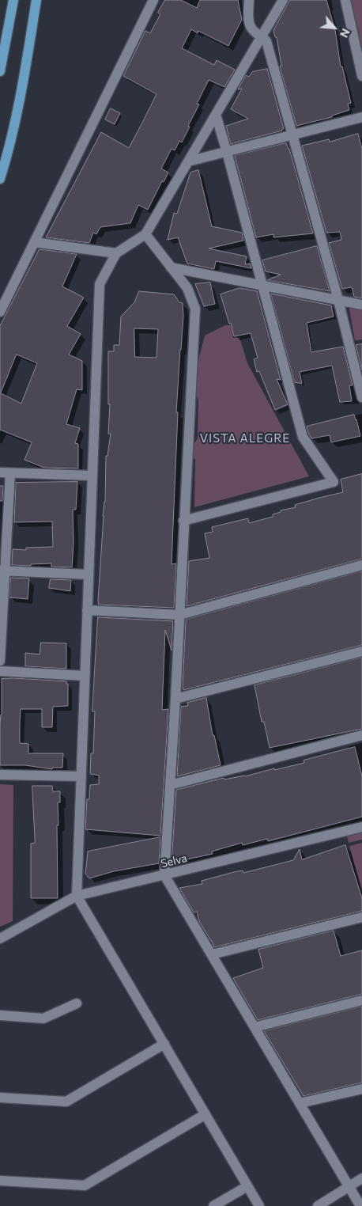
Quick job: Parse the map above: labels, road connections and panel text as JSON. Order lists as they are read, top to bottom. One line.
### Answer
{"streets":{"street":["Selva"]},"districts":["VISTA ALEGRE"],"north":"bottom right"}
